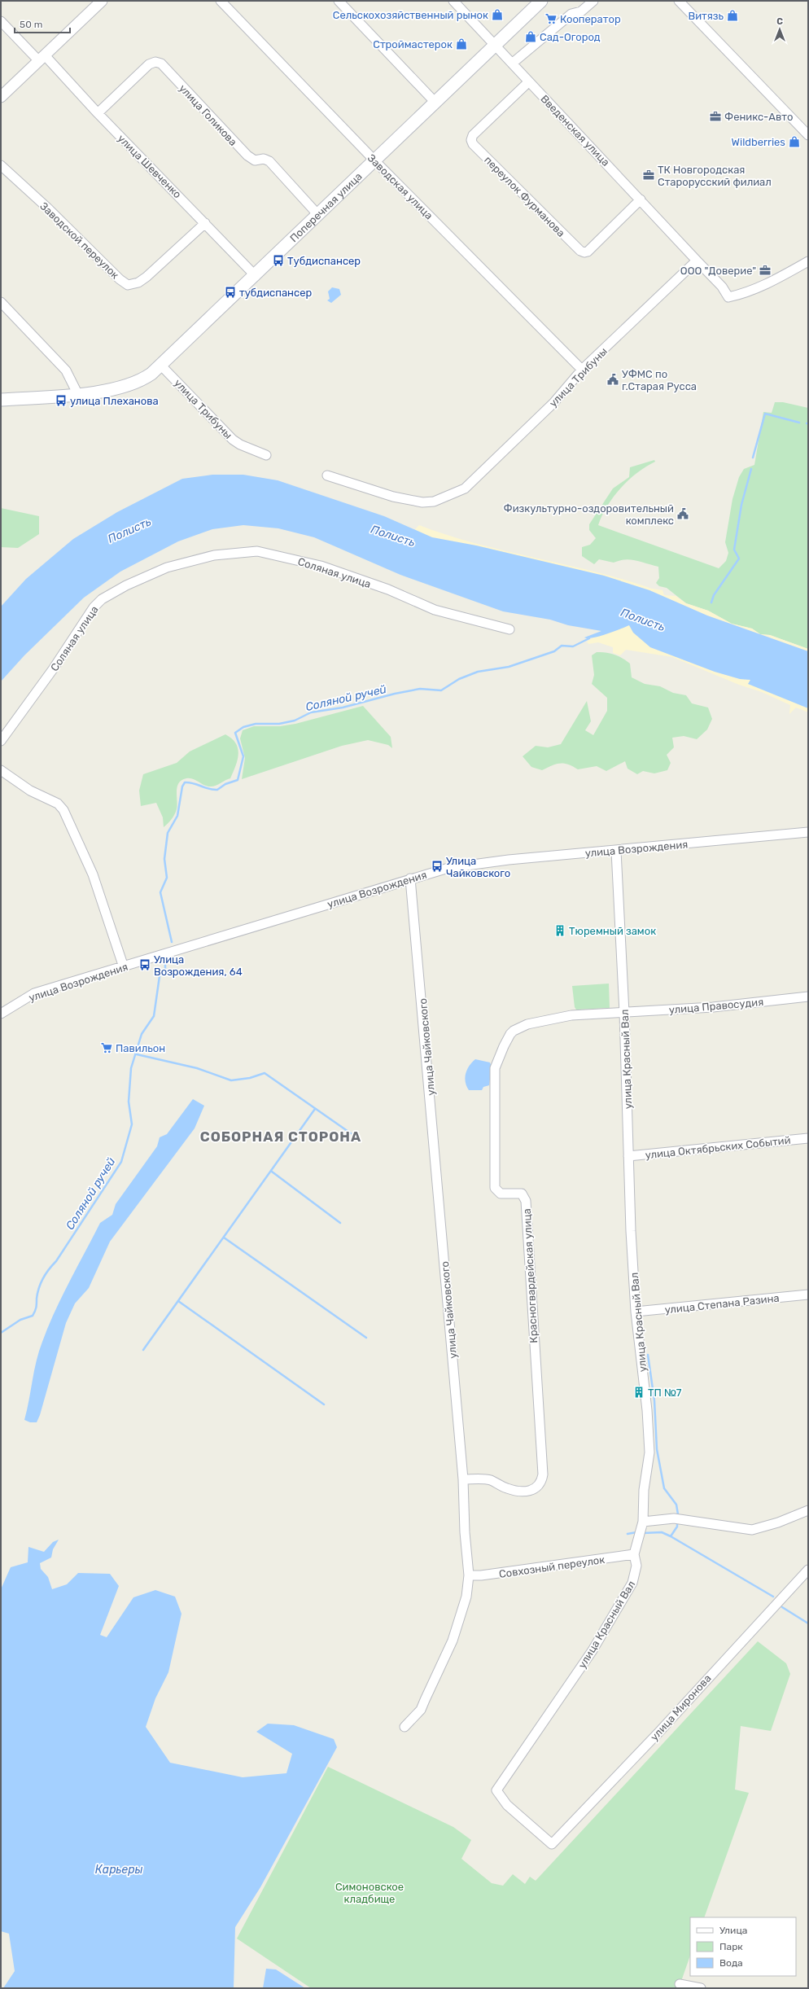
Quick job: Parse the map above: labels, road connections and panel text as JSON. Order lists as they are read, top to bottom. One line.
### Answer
{"streets":{"main road":["Поперечная улица"],"street":["улица Голикова","Введенская улица","улица Шевченко","Заводская улица","переулок Фурманова","Заводской переулок","улица Трибуны","Соляная улица","улица Возрождения","улица Правосудия","улица Чайковского","улица Красный Вал","улица Октябрьских Событий","Красногвардейская улица","улица Степана Разина","Совхозный переулок","улица Миронова"]},"crossings":[["улица Голикова","улица Шевченко"],["улица Голикова","Поперечная улица"],["Введенская улица","переулок Фурманова"],["Введенская улица","Поперечная улица"],["Введенская улица","улица Трибуны"],["улица Шевченко","Поперечная улица"],["улица Шевченко","Заводской переулок"],["Заводская улица","Поперечная улица"],["Заводская улица","улица Трибуны"],["Поперечная улица","улица Трибуны"],["улица Возрождения","улица Чайковского"],["улица Возрождения","улица Красный Вал"],["улица Правосудия","улица Красный Вал"],["улица Правосудия","Красногвардейская улица"],["улица Чайковского","Красногвардейская улица"],["улица Чайковского","Совхозный переулок"],["улица Красный Вал","улица Октябрьских Событий"],["улица Красный Вал","Красногвардейская улица"],["улица Красный Вал","улица Степана Разина"],["улица Красный Вал","Совхозный переулок"],["улица Красный Вал","улица Миронова"]],"districts":["СОБОРНАЯ СТОРОНА"],"water":["Полисть","Соляной ручей","Карьеры"],"parks":["Симоновское кладбище"],"places":{"shop":["Сельскохозяйственный рынок","Витязь","Сад-Огород","Строймастерок","Wildberries"],"supermarket":["Кооператор","Павильон"],"office":["Феникс-Авто","ТК Новгородская Старорусский филиал","ООО \"Доверие\""],"bus stop":["Тубдиспансер","тубдиспансер","улица Плеханова","Улица Чайковского","Улица Возрождения, 64"],"public building":["УФМС по г.Старая Русса","Физкультурно-оздоровительный комплекс"],"building":["Тюремный замок","ТП №7"]},"legend":["Улица","Парк","Вода"],"scale_bar":"50 m","north":"top"}
